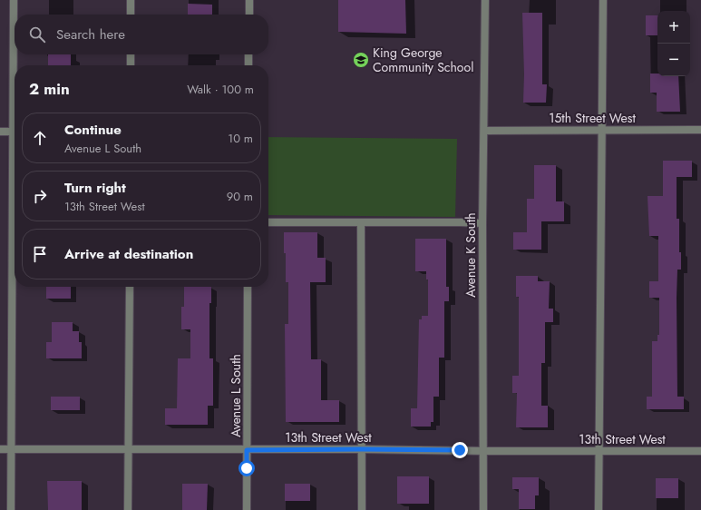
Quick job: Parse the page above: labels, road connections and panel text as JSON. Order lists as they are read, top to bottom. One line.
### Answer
{"streets":{"street":["15th Street West","Avenue K South","Avenue L South","13th Street West"]},"crossings":[["15th Street West","Avenue K South"],["Avenue K South","13th Street West"],["Avenue L South","13th Street West"]],"places":{"school or university":["King George Community School"]},"page":{"map_buttons":["+","−"],"search":"Search here","heading":["2 min","Walk · 100 m"],"list":[["Continue","Avenue L South","10 m"],["Turn right","13th Street West","90 m"],"Arrive at destination"]}}
